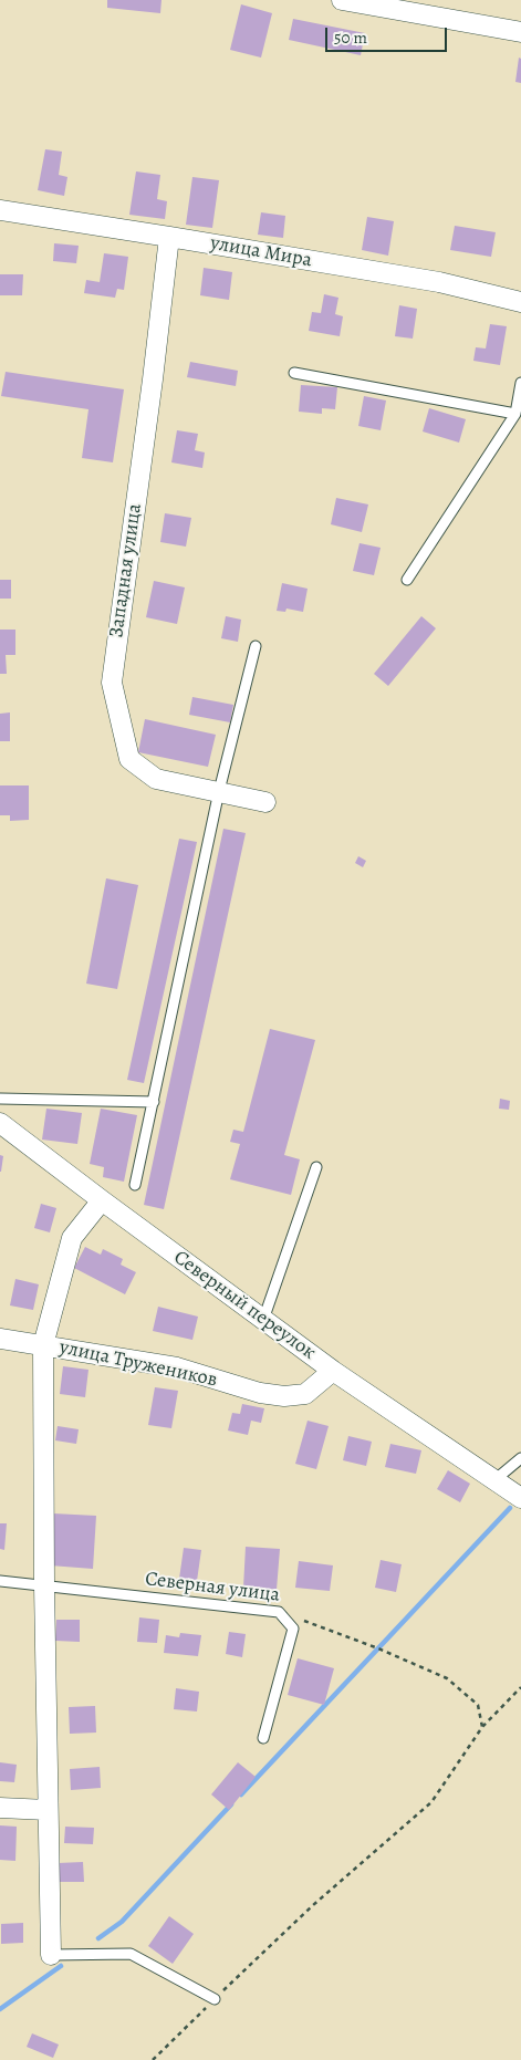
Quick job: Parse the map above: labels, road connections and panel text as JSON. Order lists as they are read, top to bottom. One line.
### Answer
{"streets":{"street":["улица Мира","Западная улица","Северный переулок","улица Тружеников"],"lane":["Северная улица"]},"crossings":[["улица Мира","Западная улица"],["Северный переулок","улица Тружеников"]],"scale_bar":"50 m"}
